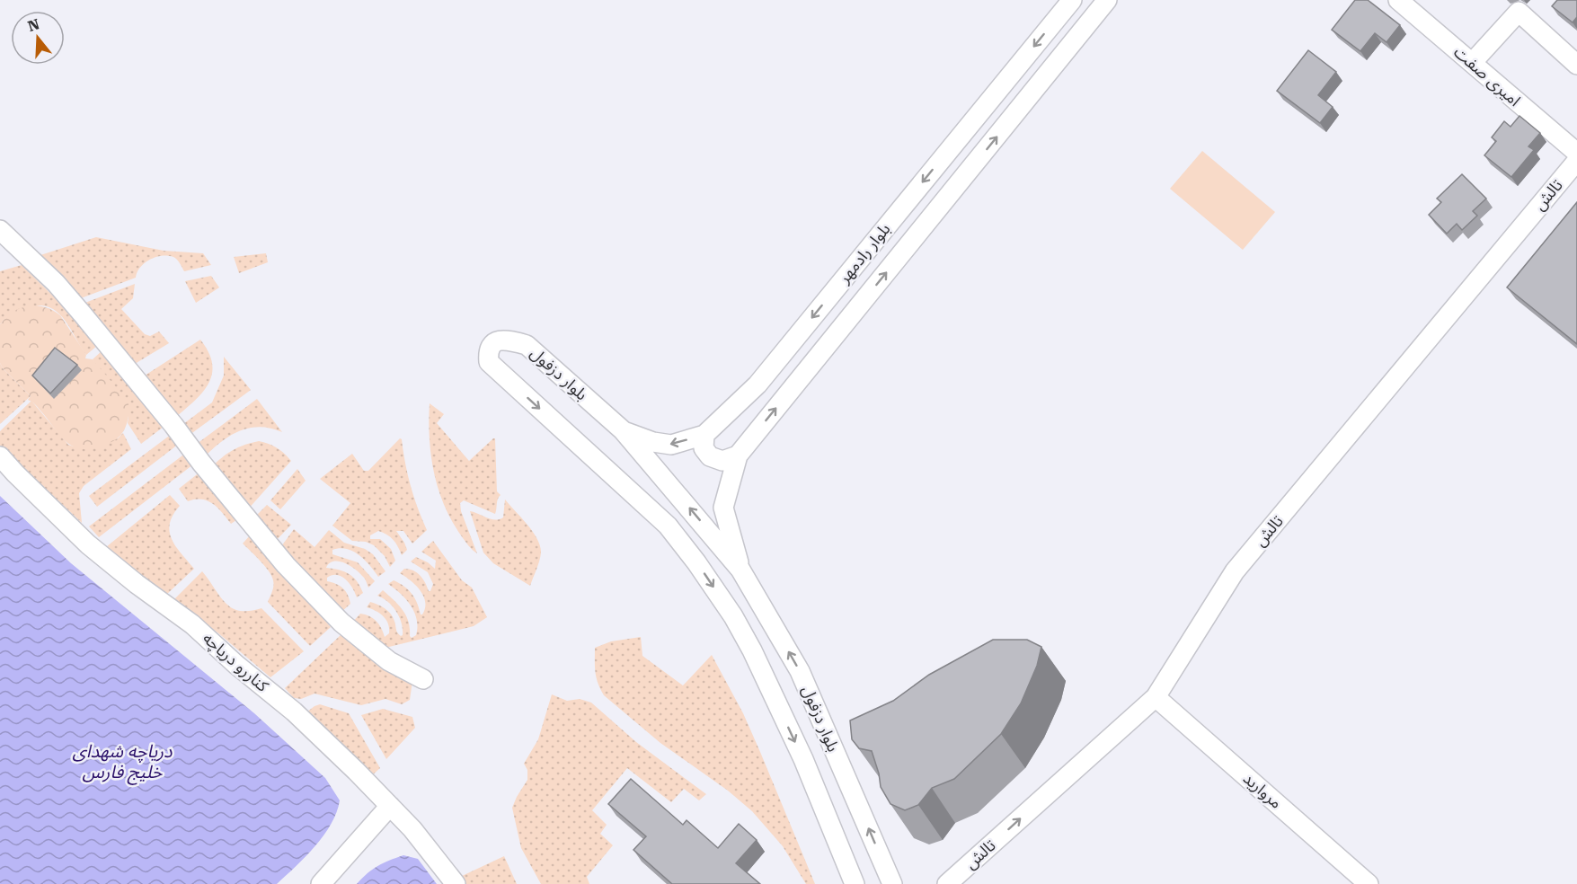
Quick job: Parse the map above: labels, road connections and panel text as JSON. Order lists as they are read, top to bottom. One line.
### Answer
{"streets":{"street":["امیری صفت","تالش","بلوار رادمهر","بلوار دزفول","کناررو دریاچه","مروارید"]},"crossings":[["تالش","مروارید"],["بلوار رادمهر","بلوار دزفول"]],"water":["دریاچه شهدای خلیج فارس"],"north":"top"}
